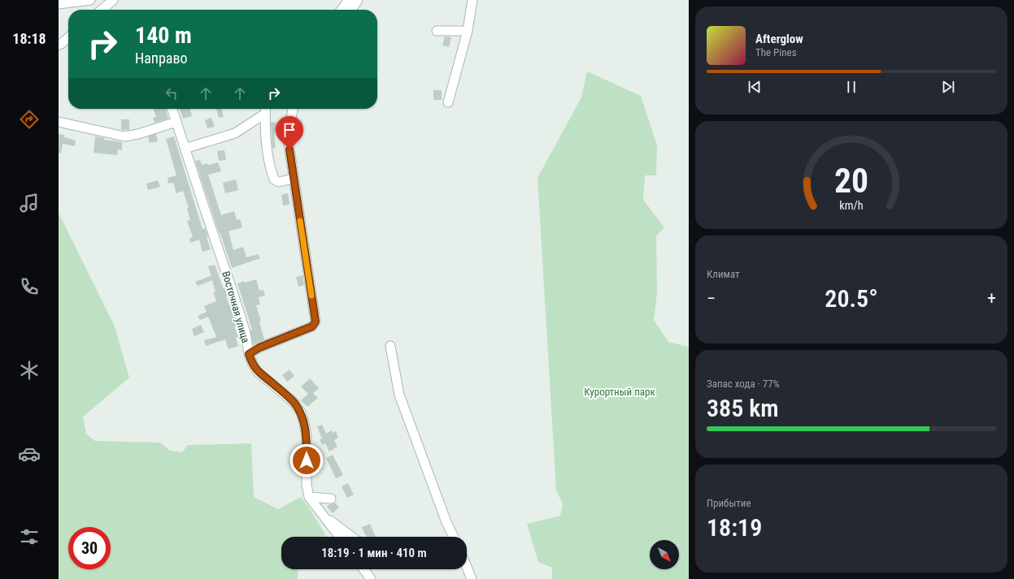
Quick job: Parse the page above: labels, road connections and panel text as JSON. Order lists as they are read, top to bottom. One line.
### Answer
{"streets":{"street":["Восточная улица"]},"parks":["Курортный парк"],"north":"bottom right","page":{"tabs":"18:18","turn":["140 m","Направо"],"song":["Afterglow","The Pines"],"tile":["Климат",["Запас хода · 77%","385 km"],["Прибытие","18:19"]],"heat":["−","20.5°","+"],"limit":"30","trip":"18:19 · 1 мин · 410 m","gauge":["20","km/h"]}}
